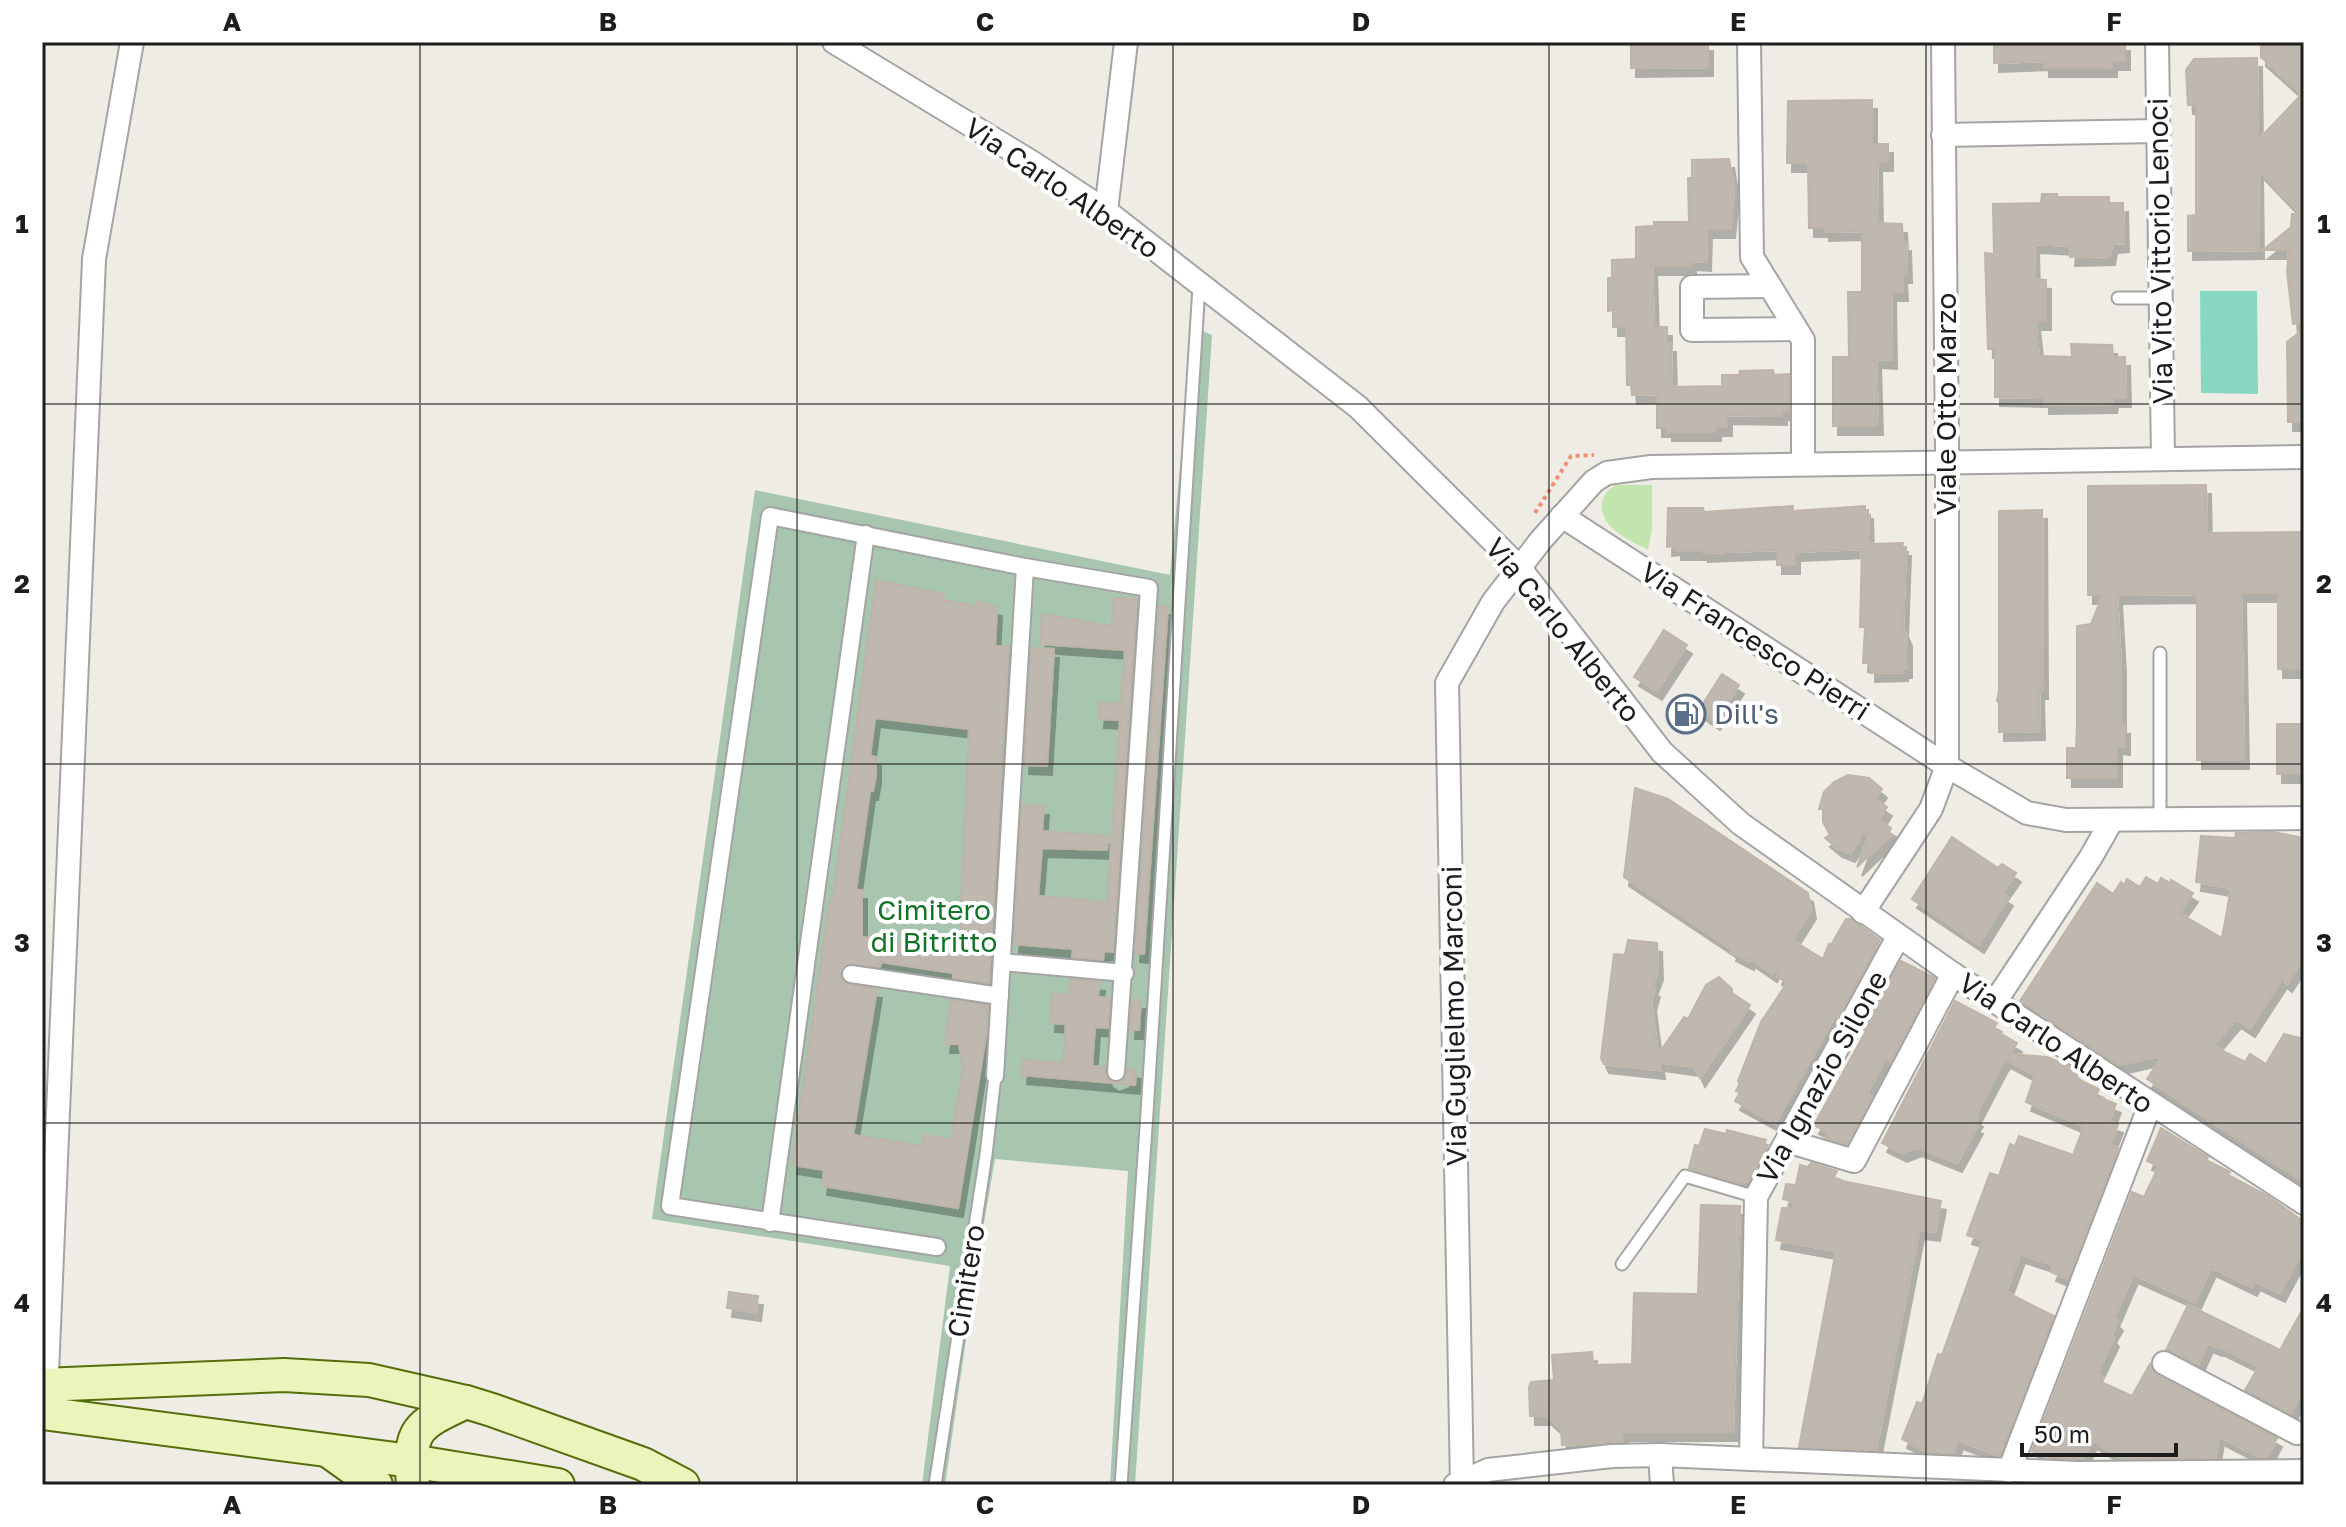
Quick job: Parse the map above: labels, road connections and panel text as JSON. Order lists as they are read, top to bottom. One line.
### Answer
{"streets":{"street":["Via Carlo Alberto","Via Vito Vittorio Lenoci","Viale Otto Marzo","Via Francesco Pierri","Via Guglielmo Marconi","Via Ignazio Silone"],"lane":["Cimitero"]},"crossings":[["Via Carlo Alberto","Via Guglielmo Marconi"],["Via Carlo Alberto","Via Ignazio Silone"],["Via Vito Vittorio Lenoci","Via Guglielmo Marconi"],["Viale Otto Marzo","Via Francesco Pierri"],["Viale Otto Marzo","Via Guglielmo Marconi"],["Via Francesco Pierri","Via Guglielmo Marconi"]],"parks":["Cimitero di Bitritto"],"places":{"fuel station":["Dill's"]},"scale_bar":"50 m","grid":{"columns":["A","B","C","D","E","F"],"rows":["1","2","3","4"]}}
